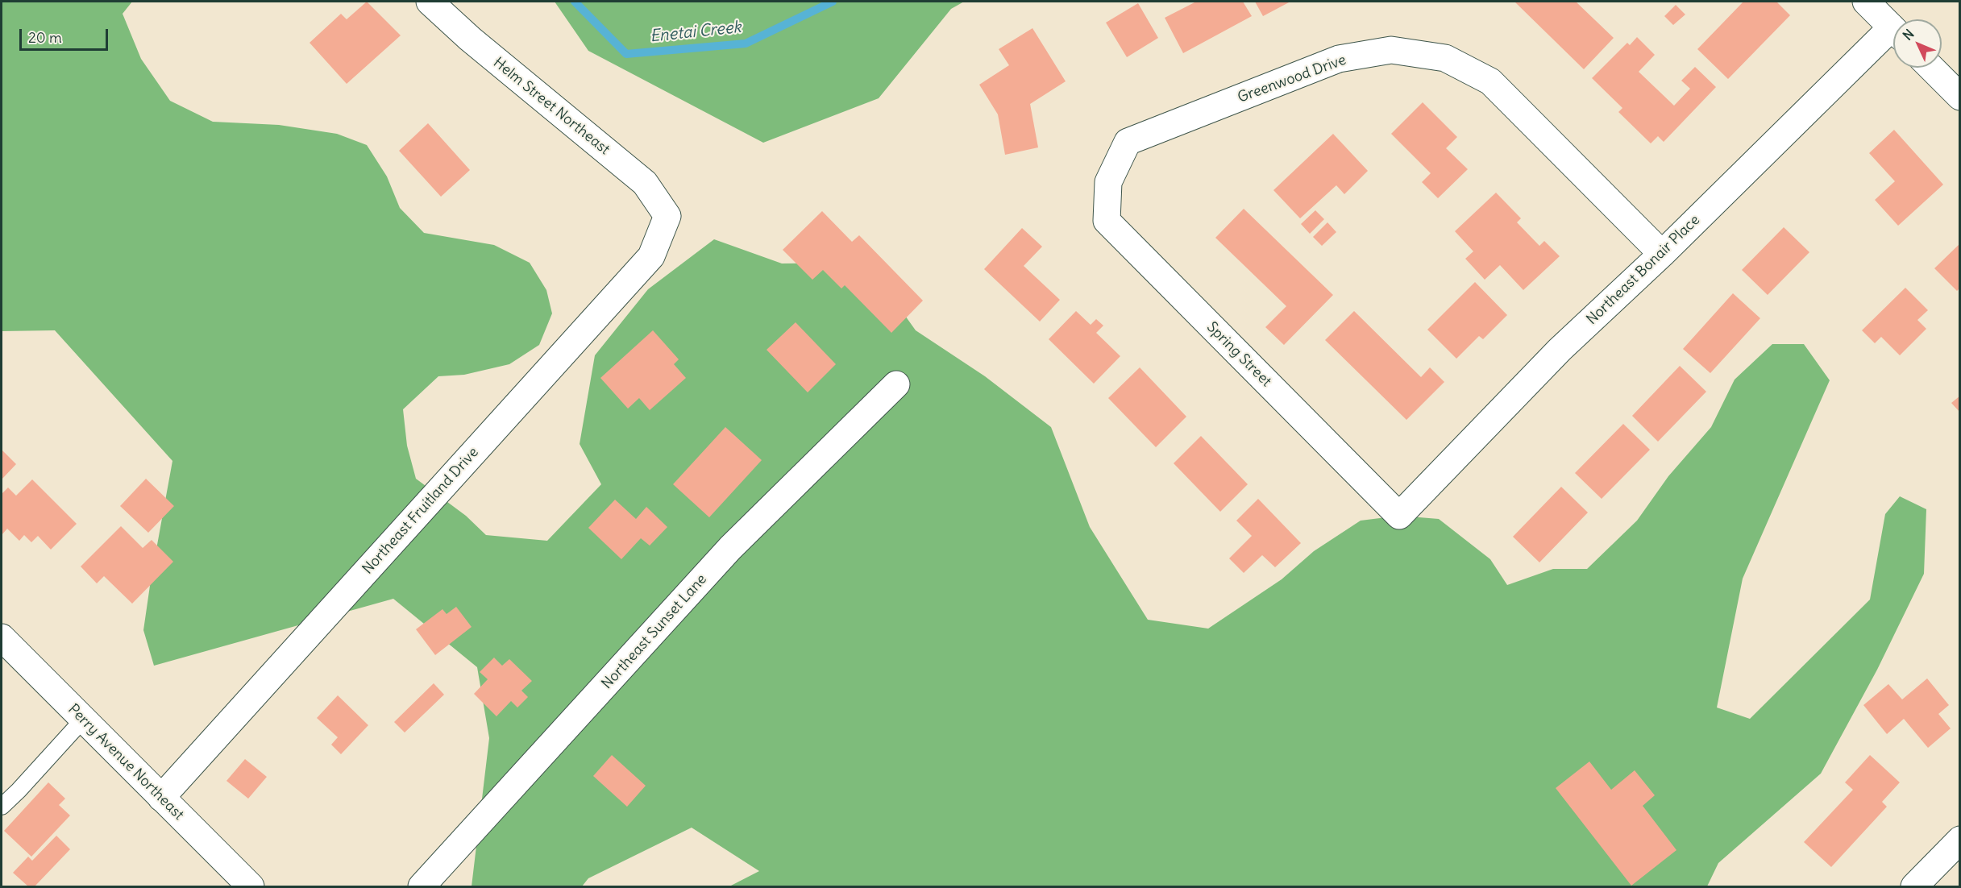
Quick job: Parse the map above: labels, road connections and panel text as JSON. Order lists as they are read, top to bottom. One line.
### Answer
{"streets":{"street":["Greenwood Drive","Helm Street Northeast","Northeast Bonair Place","Spring Street","Northeast Fruitland Drive","Northeast Sunset Lane","Perry Avenue Northeast"]},"crossings":[["Greenwood Drive","Northeast Bonair Place"],["Greenwood Drive","Spring Street"],["Helm Street Northeast","Northeast Fruitland Drive"],["Northeast Bonair Place","Spring Street"],["Northeast Fruitland Drive","Perry Avenue Northeast"]],"water":["Enetai Creek"],"scale_bar":"20 m","north":"top left"}
